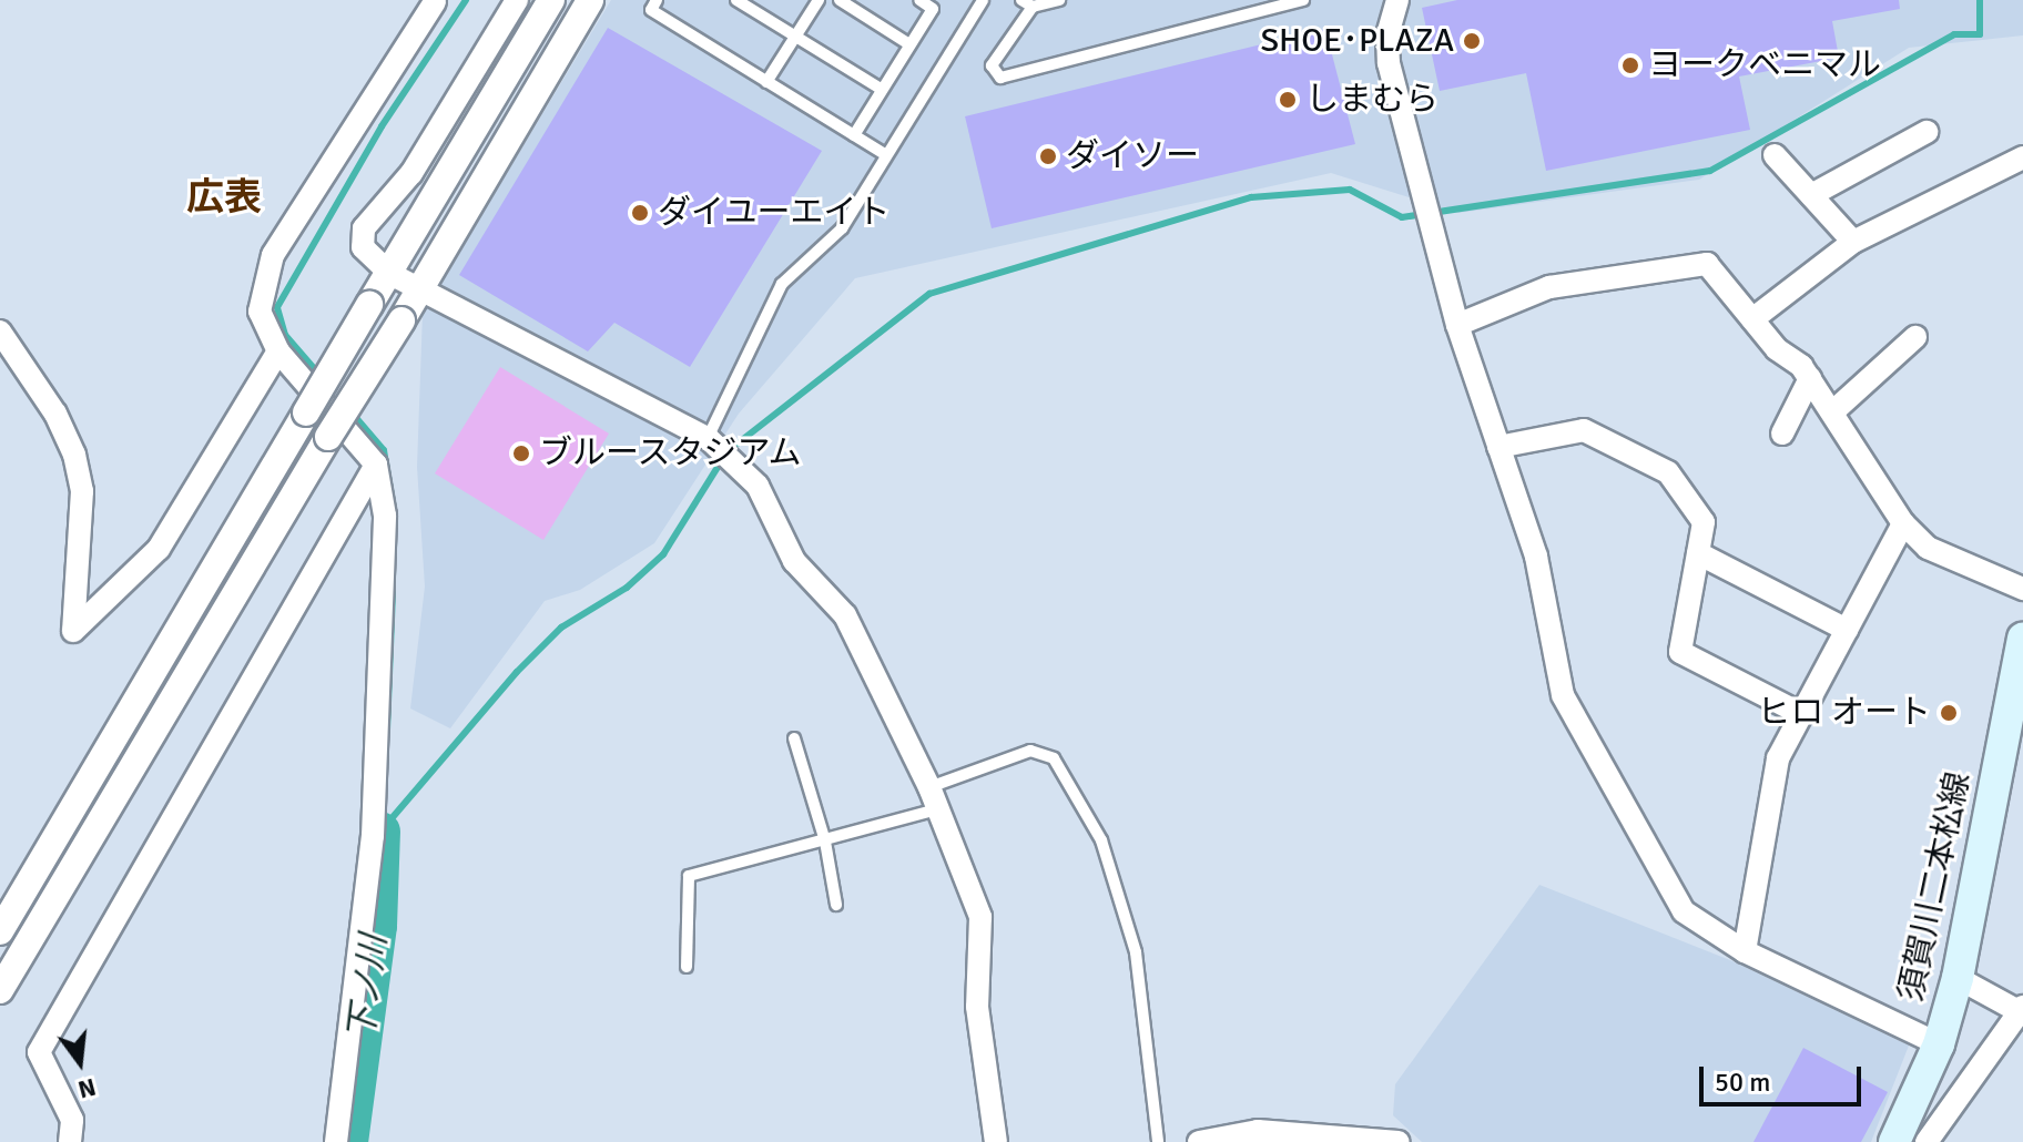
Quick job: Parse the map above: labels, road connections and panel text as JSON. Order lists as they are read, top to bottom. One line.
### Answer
{"streets":{"main road":["須賀川二本松線"]},"districts":["広表"],"water":["下ノ川"],"places":["SHOE･PLAZA","ヨークベニマル","しまむら","ダイソー","ダイユーエイト","ブルースタジアム","ヒロ オート"],"scale_bar":"50 m","north":"bottom"}
